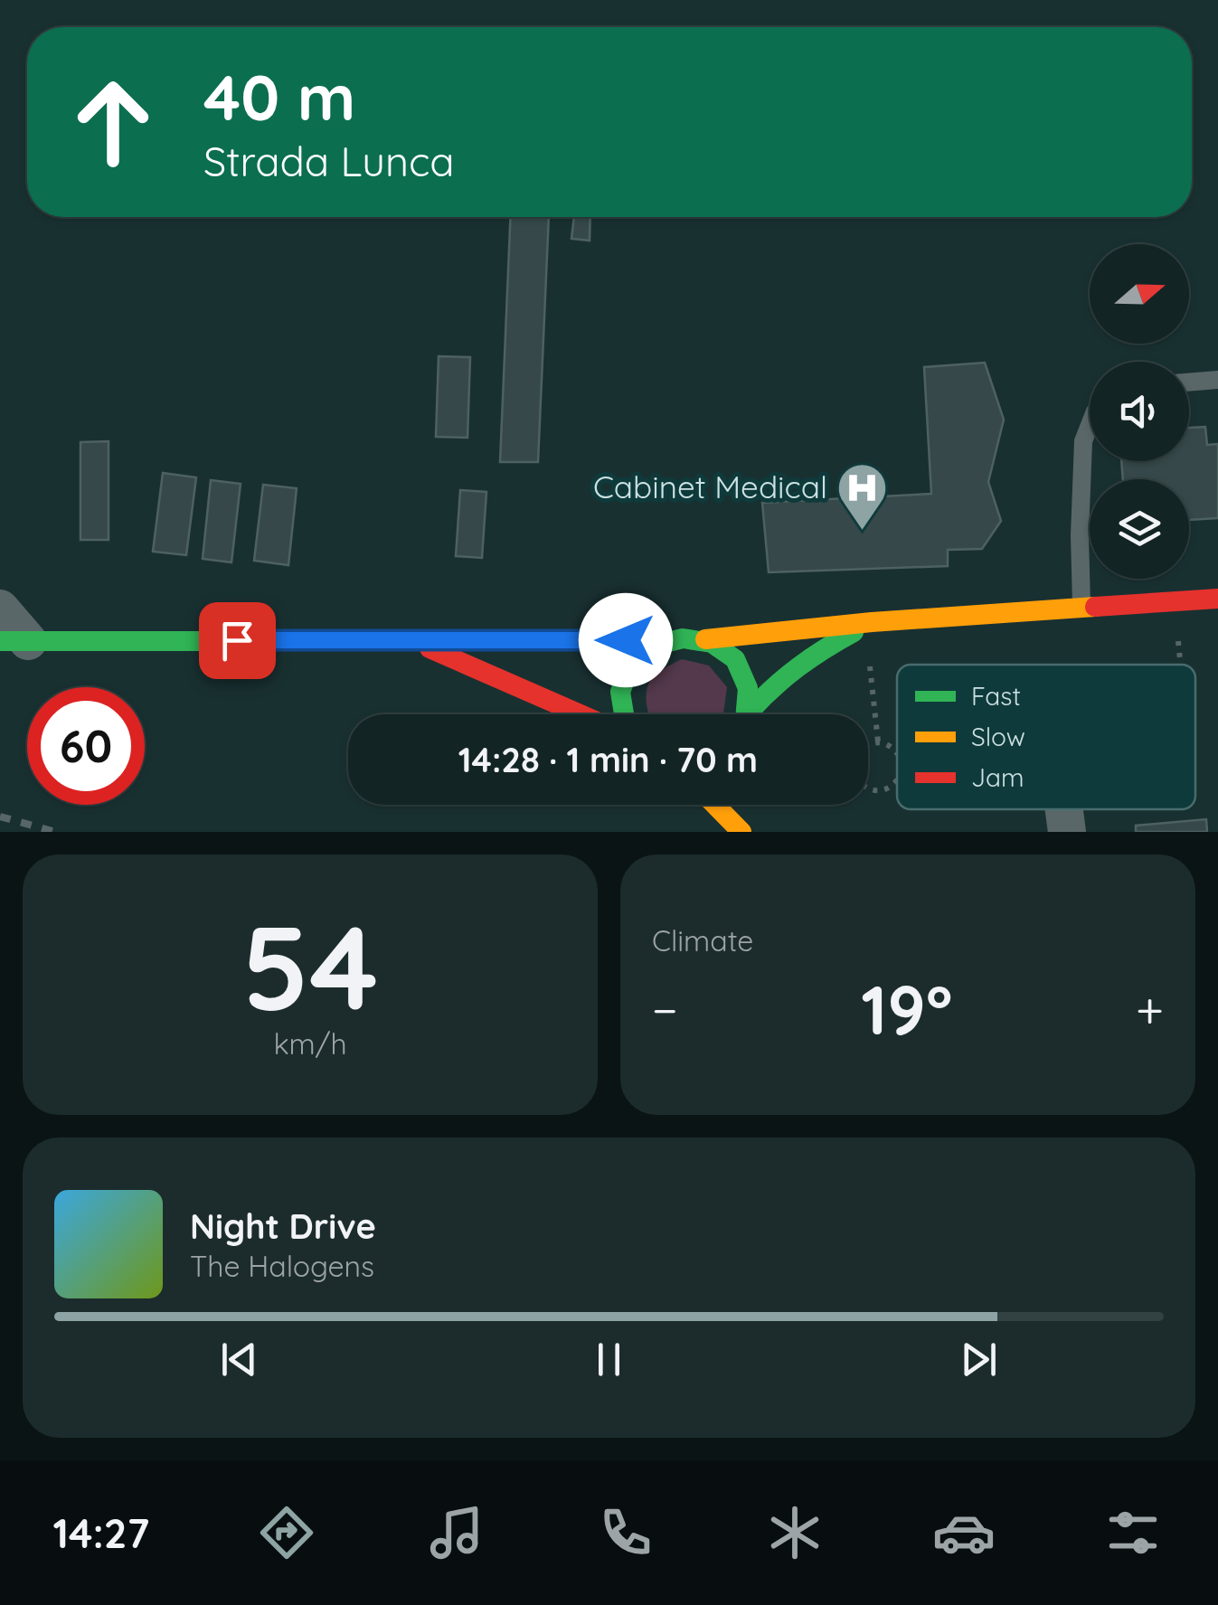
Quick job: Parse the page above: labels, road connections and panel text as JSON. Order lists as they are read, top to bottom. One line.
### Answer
{"places":{"hospital":["Cabinet Medical"]},"legend":["Fast","Slow","Jam"],"north":"right","page":{"turn":["40 m","Strada Lunca"],"limit":"60","trip":"14:28 · 1 min · 70 m","tile":[["54","km/h"],"Climate"],"heat":["−","19°","+"],"song":["Night Drive","The Halogens"],"tabs":"14:27"}}
